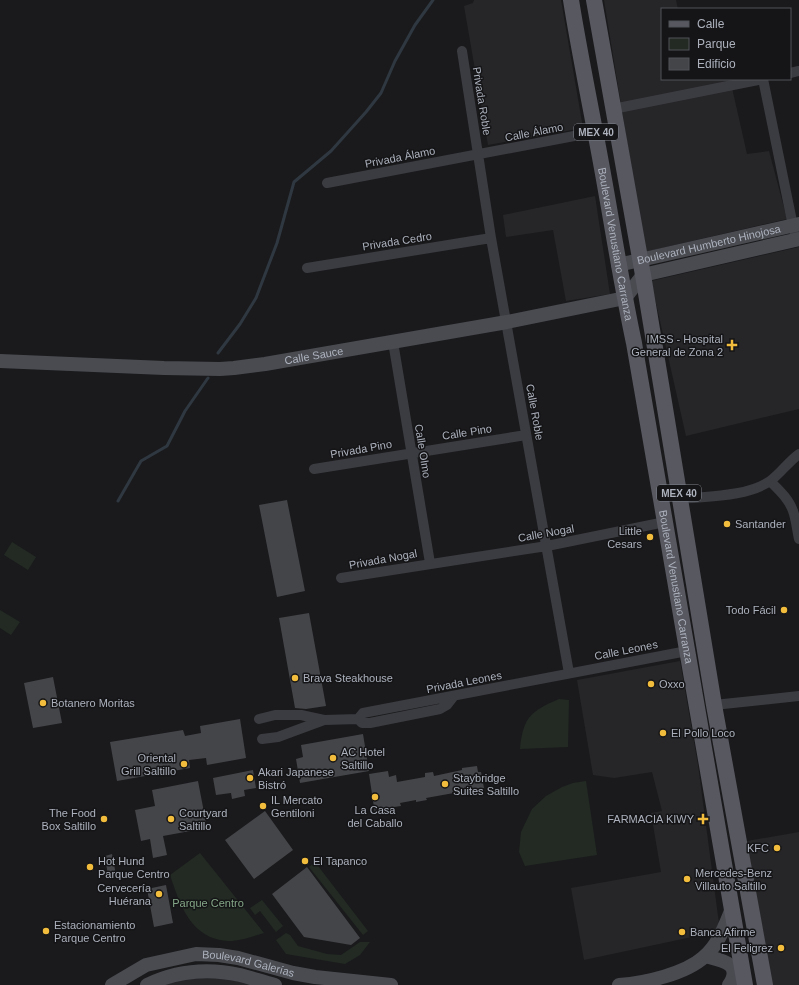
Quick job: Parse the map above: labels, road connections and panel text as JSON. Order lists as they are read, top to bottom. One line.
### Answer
{"streets":{"main road":["MEX 40","Boulevard Venustiano Carranza"],"street":["Privada Roble","Calle Álamo","Privada Álamo","Privada Cedro","Boulevard Humberto Hinojosa","Calle Sauce","Calle Roble","Calle Pino","Privada Pino","Calle Olmo","Calle Nogal","Privada Nogal","Calle Leones","Privada Leones","Boulevard Galerías"]},"crossings":[["Privada Roble","Calle Álamo"],["Privada Roble","Privada Álamo"],["Privada Roble","Calle Roble"],["Calle Álamo","Privada Álamo"],["Calle Álamo","Boulevard Venustiano Carranza"],["Calle Álamo","Calle Roble"],["Privada Álamo","Calle Roble"],["Privada Cedro","Calle Roble"],["Boulevard Venustiano Carranza","Boulevard Humberto Hinojosa"],["Boulevard Venustiano Carranza","Calle Sauce"],["Boulevard Venustiano Carranza","Calle Nogal"],["Boulevard Venustiano Carranza","Calle Leones"],["Boulevard Humberto Hinojosa","Calle Sauce"],["Calle Sauce","Calle Roble"],["Calle Sauce","Calle Olmo"],["Calle Roble","Calle Pino"],["Calle Roble","Calle Nogal"],["Calle Roble","Calle Leones"],["Calle Roble","Privada Leones"],["Calle Pino","Privada Pino"],["Calle Pino","Calle Olmo"],["Privada Pino","Calle Olmo"],["Calle Olmo","Calle Nogal"],["Calle Olmo","Privada Nogal"],["Calle Nogal","Privada Nogal"],["Calle Leones","Privada Leones"]],"parks":["Parque Centro"],"places":{"health":["IMSS - Hospital General de Zona 2","FARMACIA KIWY"],"other":["Santander","Little Cesars","Todo Fácil","Brava Steakhouse","Oxxo","Botanero Moritas","El Pollo Loco","AC Hotel Saltillo","Oriental Grill Saltillo","Akari Japanese Bistró","Staybridge Suites Saltillo","La Casa del Caballo","IL Mercato Gentiloni","The Food Box Saltillo","Courtyard Saltillo","KFC","El Tapanco","Hot Hund Parque Centro","Mercedes-Benz Villauto Saltillo","Cervecería Huérana","Estacionamiento Parque Centro","Banca Afirme","El Feligrez"]},"legend":["Calle","Parque","Edificio"]}
